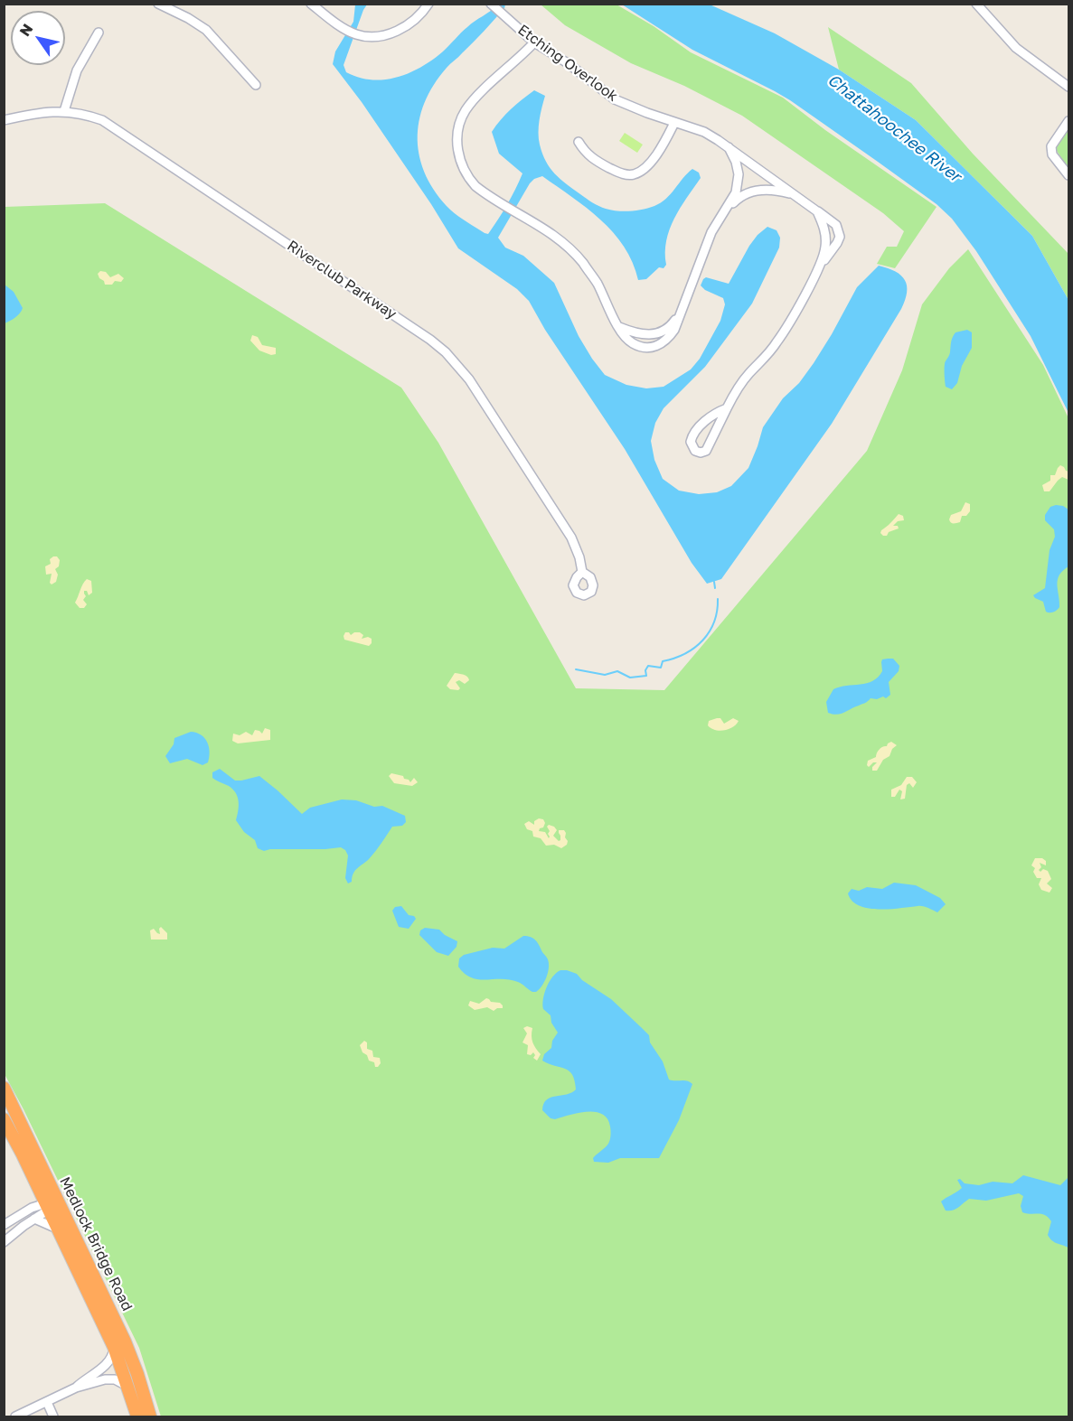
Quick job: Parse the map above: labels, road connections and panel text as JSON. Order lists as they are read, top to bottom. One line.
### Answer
{"streets":{"highway":["Medlock Bridge Road"],"street":["Etching Overlook","Riverclub Parkway"]},"water":["Chattahoochee River"],"north":"top left"}
